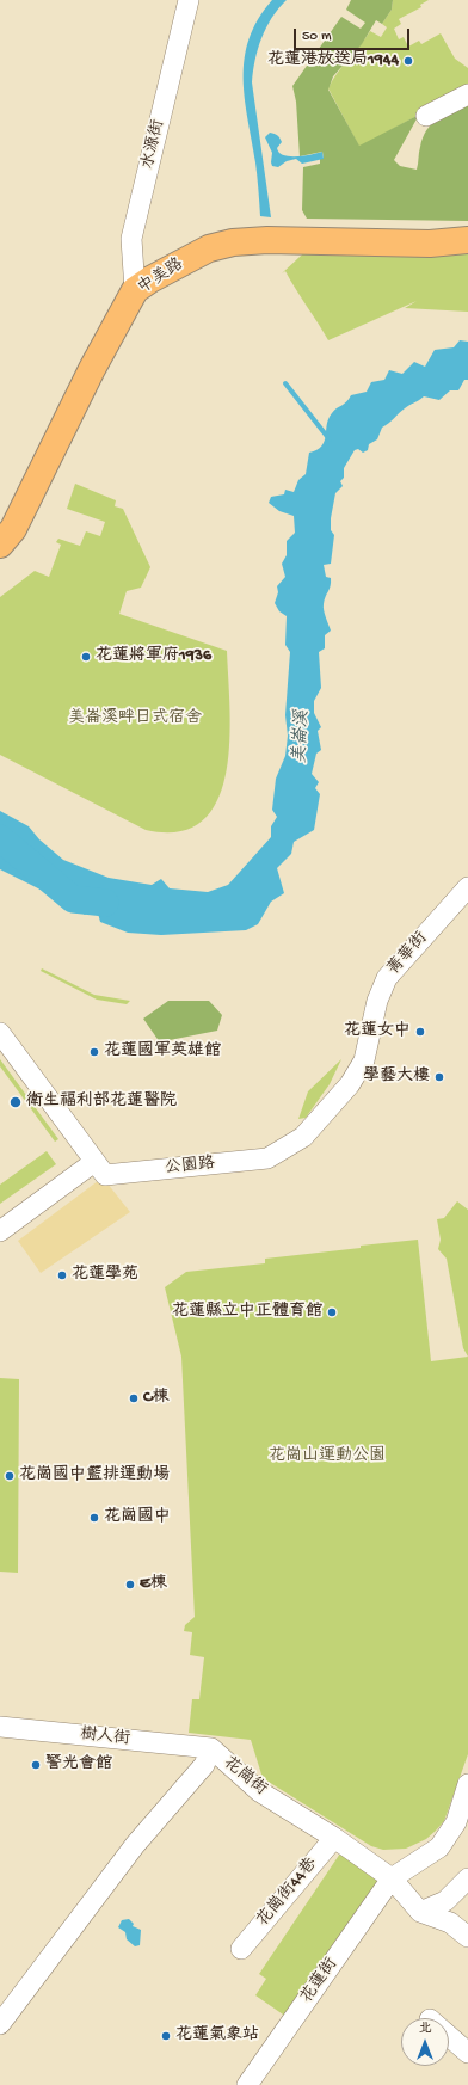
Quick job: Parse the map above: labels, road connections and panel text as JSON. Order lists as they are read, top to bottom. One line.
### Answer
{"streets":{"main road":["中美路"],"street":["水源街","菁華街","公園路","樹人街","花崗街","花崗街44巷","花蓮街"]},"crossings":[["水源街","中美路"],["菁華街","公園路"],["樹人街","花崗街"],["花崗街","花崗街44巷"],["花崗街","花蓮街"]],"water":["美崙溪"],"parks":["美崙溪畔日式宿舍","花崗山運動公園"],"places":["花蓮港放送局1944","花蓮將軍府1936","花蓮女中","花蓮國軍英雄館","學藝大樓","衛生福利部花蓮醫院","花蓮學苑","花蓮縣立中正體育館","C棟","花崗國中籃排運動場","花崗國中","E棟","警光會館","花蓮氣象站"],"scale_bar":"50 m","north":"top"}
